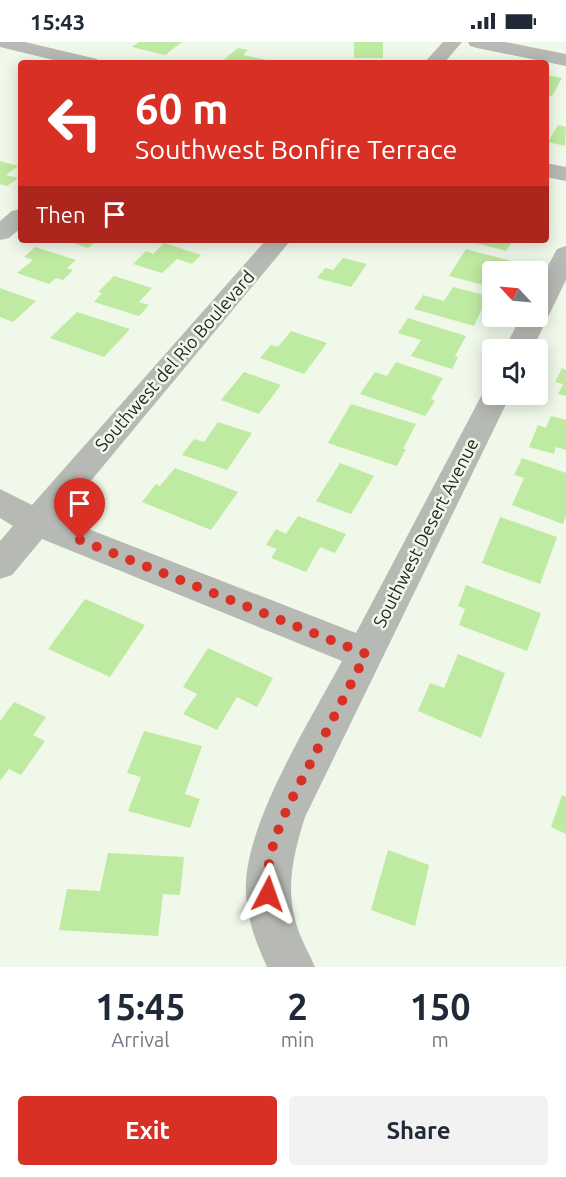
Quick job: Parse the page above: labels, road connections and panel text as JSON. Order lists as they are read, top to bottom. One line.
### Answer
{"streets":{"street":["Southwest del Rio Boulevard","Southwest Desert Avenue"]},"north":"top left","page":{"status":"15:43","turn":["60 m","Southwest Bonfire Terrace"],"then":"Then","eta":["15:45","Arrival","2","min","150","m"],"buttons":["Exit","Share"]}}
